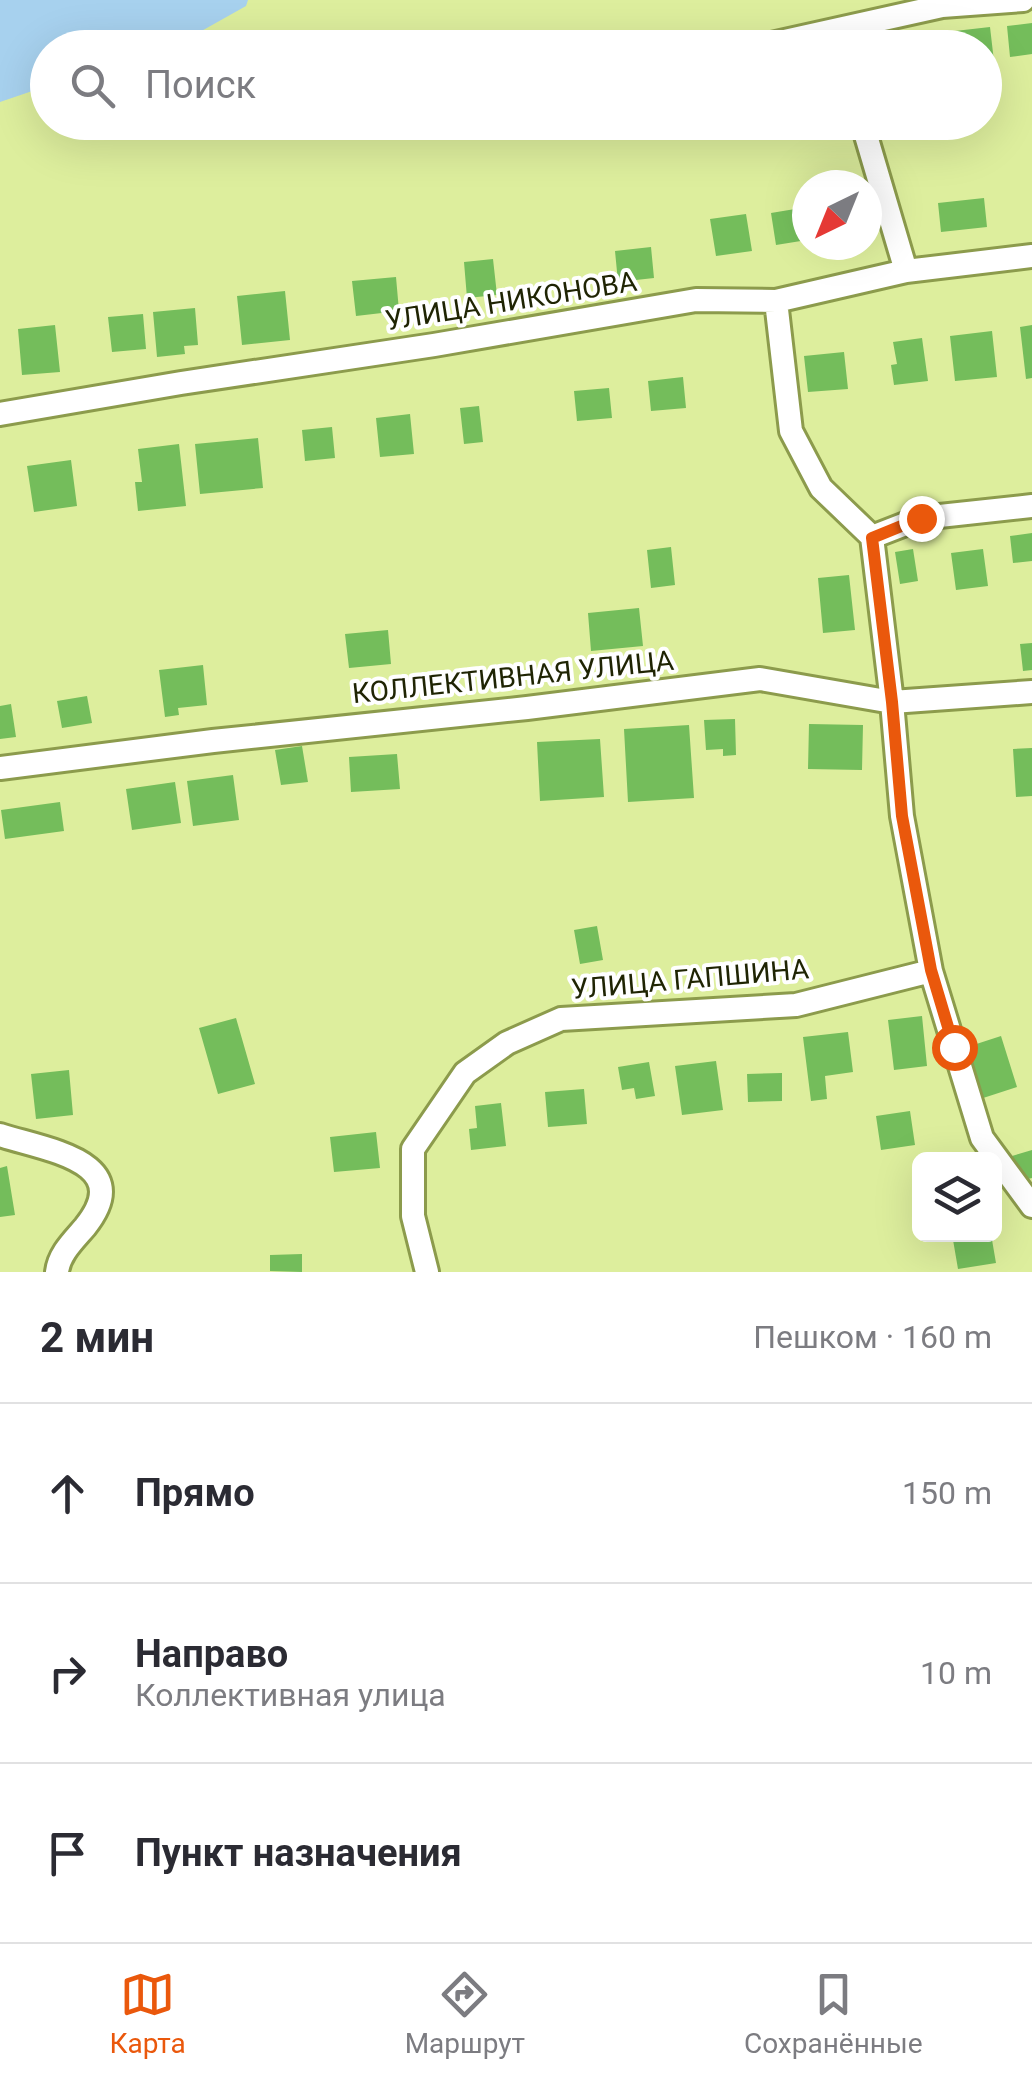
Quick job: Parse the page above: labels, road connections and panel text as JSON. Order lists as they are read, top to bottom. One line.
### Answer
{"streets":{"street":["УЛИЦА НИКОНОВА","КОЛЛЕКТИВНАЯ УЛИЦА","УЛИЦА ГАПШИНА"]},"north":"bottom left","page":{"search":"Поиск","heading":["2 мин","Пешком · 160 m"],"list":[["Прямо","150 m"],["Направо","Коллективная улица","10 m"],"Пункт назначения"],"nav":["Карта","Маршрут","Сохранённые"]}}
